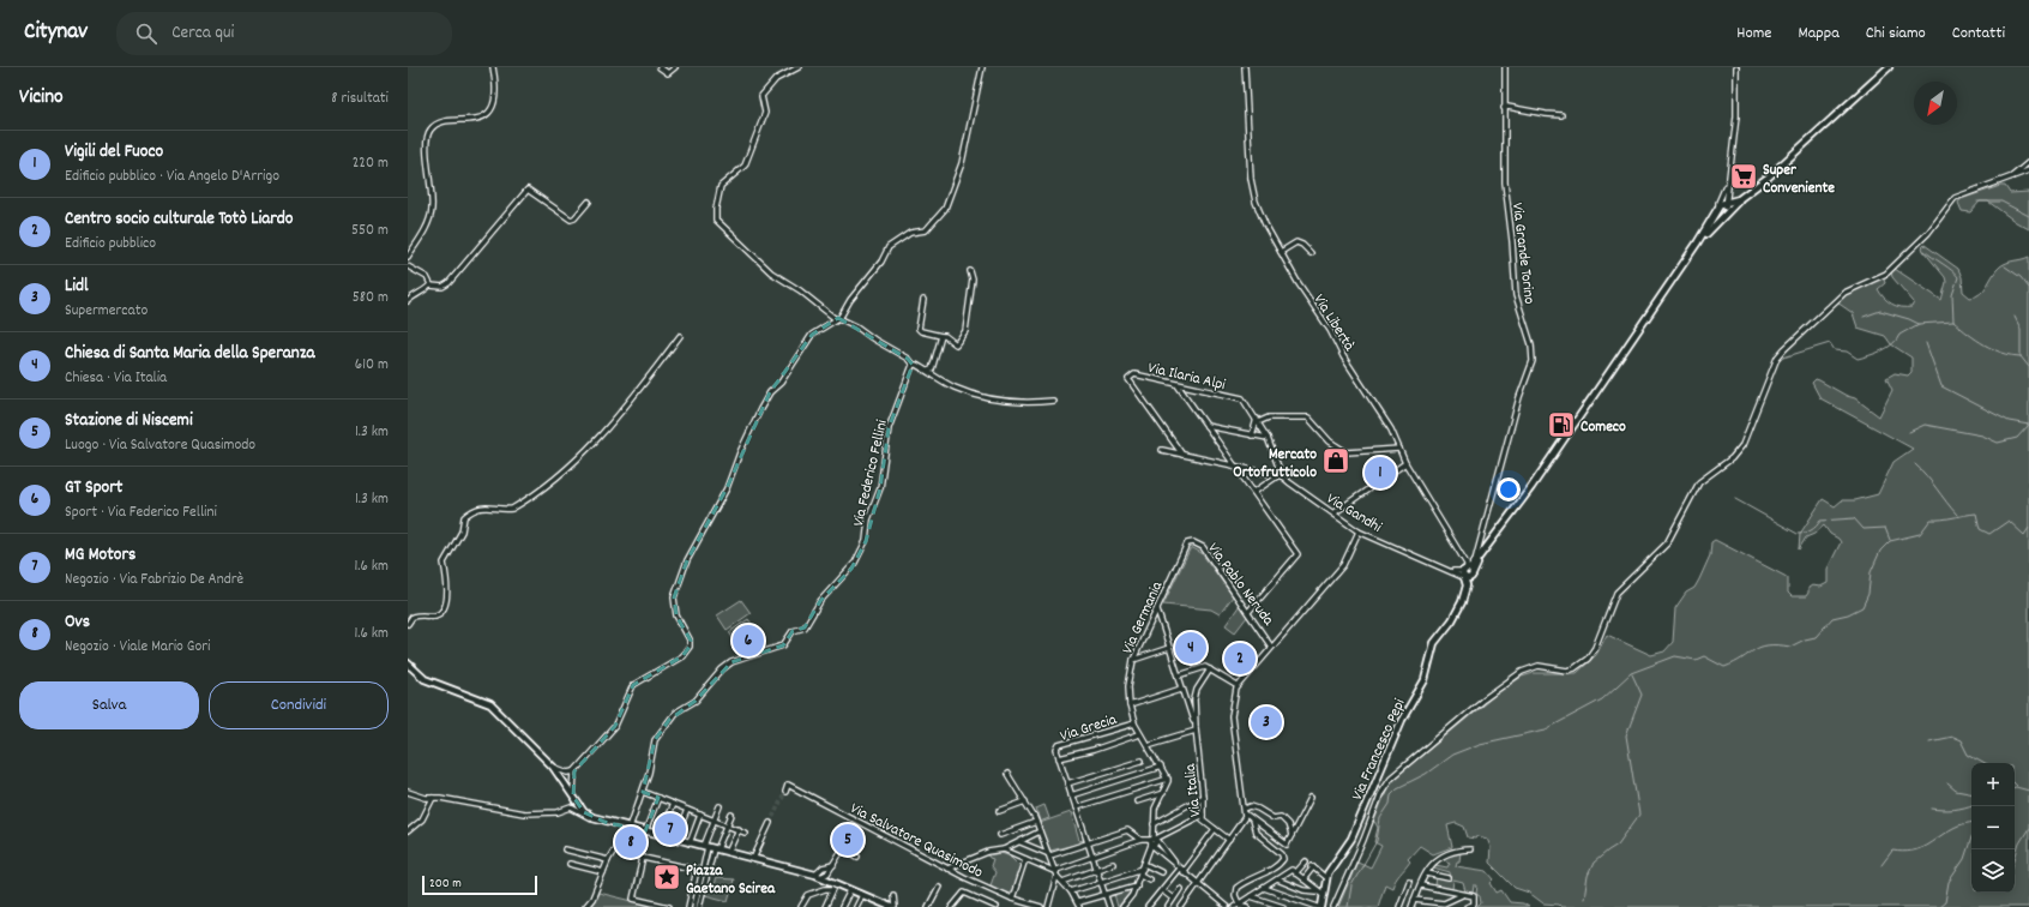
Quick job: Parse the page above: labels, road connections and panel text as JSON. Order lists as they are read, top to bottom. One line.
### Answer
{"streets":{"main road":["Via Francesco Pepi"],"street":["Via Grande Torino","Via Libertà","Via Ilaria Alpi","Via Federico Fellini","Via Gandhi","Via Pablo Neruda","Via Germania","Via Grecia","Via Italia","Via Salvatore Quasimodo"]},"crossings":[["Via Grande Torino","Via Libertà"],["Via Grande Torino","Via Gandhi"],["Via Grande Torino","Via Francesco Pepi"],["Via Libertà","Via Gandhi"],["Via Libertà","Via Francesco Pepi"],["Via Gandhi","Via Francesco Pepi"],["Via Pablo Neruda","Via Germania"],["Via Germania","Via Grecia"]],"places":{"supermarket":["Super Conveniente"],"fuel station":["Comeco"],"shop":["Mercato Ortofrutticolo"],"place":["Piazza Gaetano Scirea"]},"scale_bar":"200 m","north":"bottom left","page":{"header":"Citynav","search":"Cerca qui","nav":["Home","Mappa","Chi siamo","Contatti"],"heading":["Vicino","8 risultati"],"list":[{"mark":"1","name":"Vigili del Fuoco","note":"Edificio pubblico · Via Angelo D'Arrigo","value":"220 m"},{"mark":"2","name":"Centro socio culturale Totò Liardo","note":"Edificio pubblico","value":"550 m"},{"mark":"3","name":"Lidl","note":"Supermercato","value":"580 m"},{"mark":"4","name":"Chiesa di Santa Maria della Speranza","note":"Chiesa · Via Italia","value":"610 m"},{"mark":"5","name":"Stazione di Niscemi","note":"Luogo · Via Salvatore Quasimodo","value":"1.3 km"},{"mark":"6","name":"GT Sport","note":"Sport · Via Federico Fellini","value":"1.3 km"},{"mark":"7","name":"MG Motors","note":"Negozio · Via Fabrizio De Andrè","value":"1.6 km"},{"mark":"8","name":"Ovs","note":"Negozio · Viale Mario Gori","value":"1.6 km"}],"pins":["1","6","4","2","3","7","5","8"],"buttons":["Salva","Condividi"],"map_buttons":["+","−"],"scale":"200 m"}}
